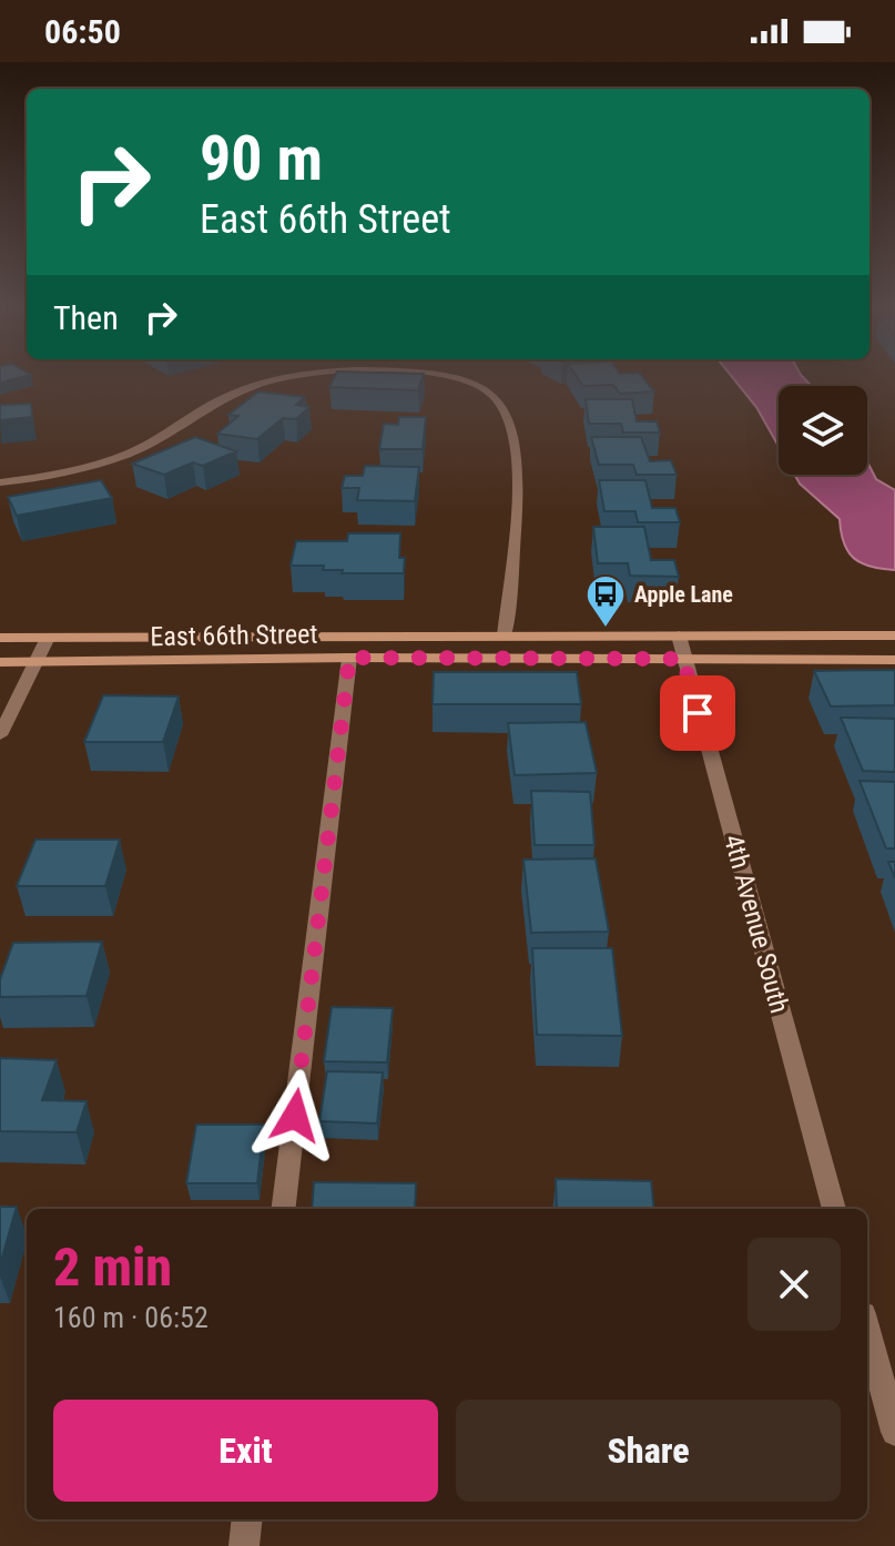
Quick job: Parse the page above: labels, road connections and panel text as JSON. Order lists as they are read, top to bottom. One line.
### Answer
{"streets":{"main road":["East 66th Street"],"street":["4th Avenue South"]},"crossings":[["East 66th Street","4th Avenue South"]],"places":{"bus stop":["Apple Lane"]},"page":{"status":"06:50","turn":["90 m","East 66th Street"],"then":"Then","heading":["2 min","160 m · 06:52"],"buttons":["Exit","Share"]}}
